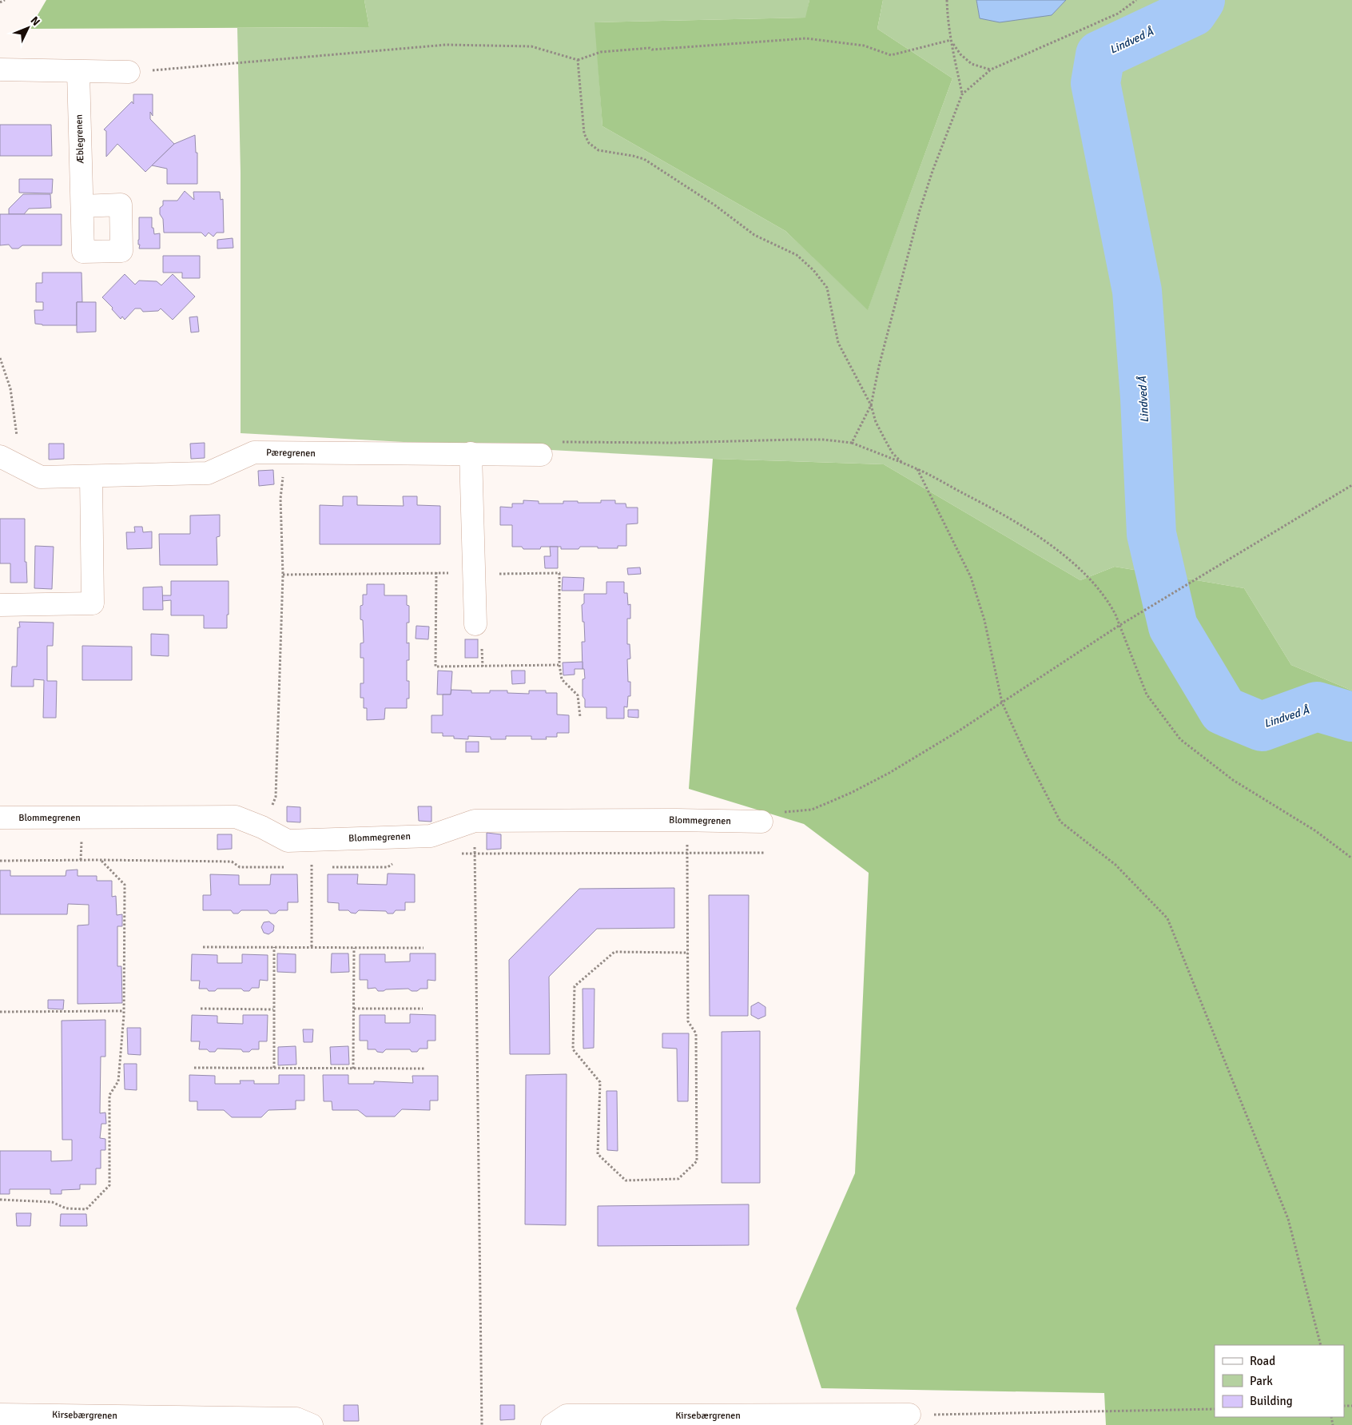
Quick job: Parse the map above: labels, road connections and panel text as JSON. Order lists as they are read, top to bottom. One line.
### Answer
{"streets":{"street":["Æblegrenen","Pæregrenen","Blommegrenen","Kirsebærgrenen"]},"water":["Lindved Å"],"legend":["Road","Park","Building"],"north":"top right"}
